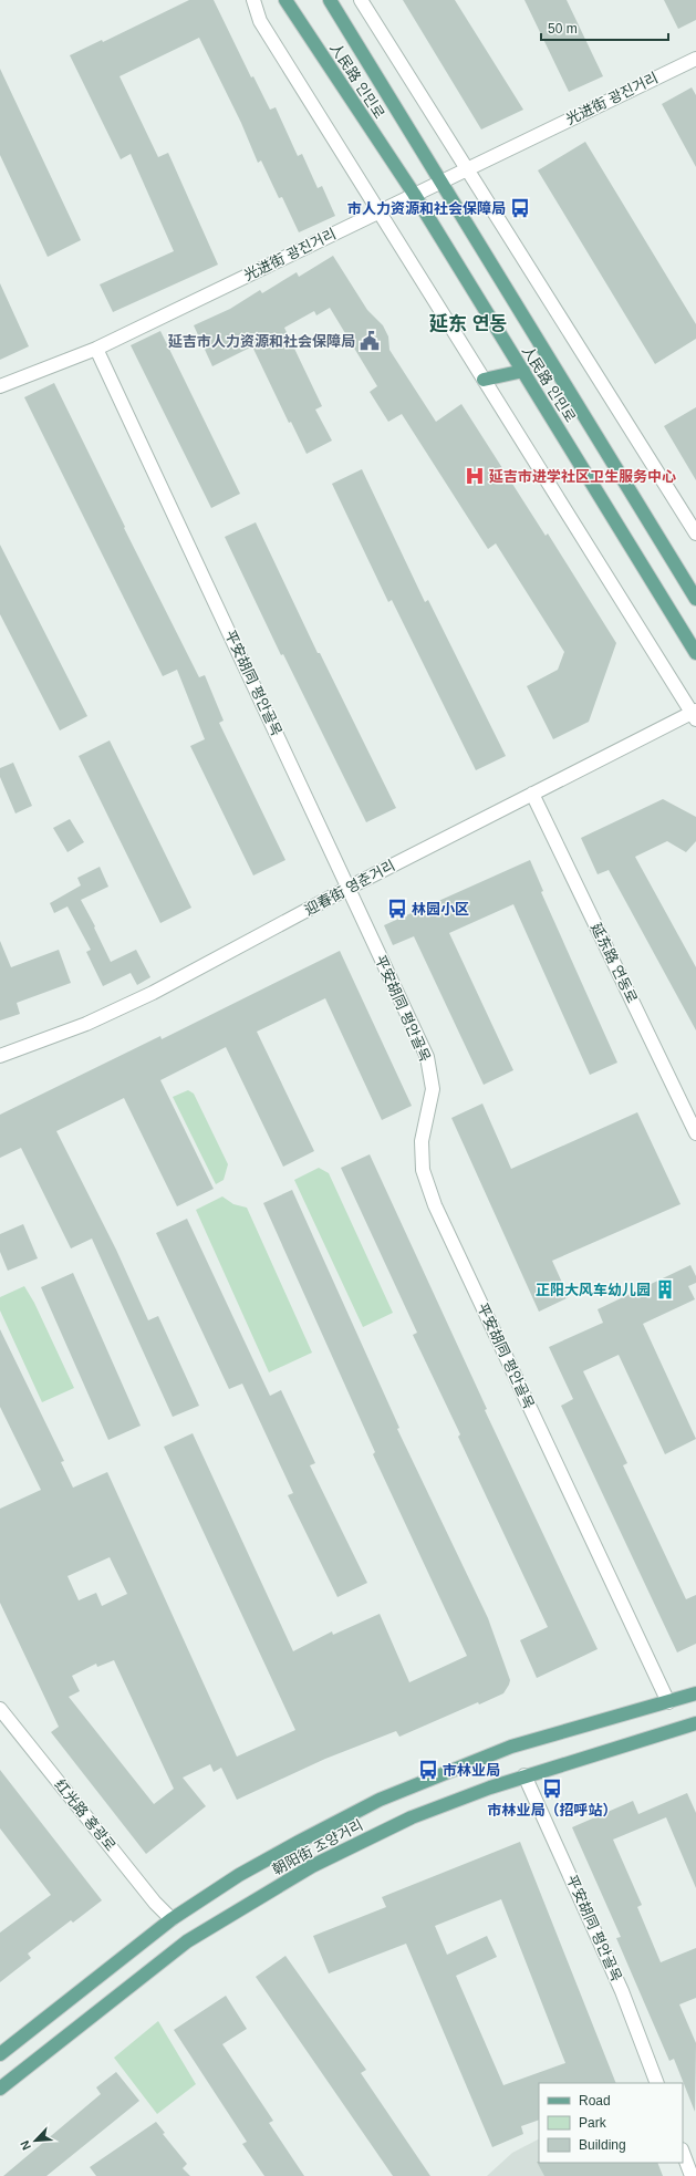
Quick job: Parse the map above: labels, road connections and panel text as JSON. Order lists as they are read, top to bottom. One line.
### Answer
{"streets":{"main road":["人民路 인민로","朝阳街 조양거리"],"street":["光进街 광진거리","平安胡同 평안골목","迎春街 영춘거리","延东路 연동로","红光路 홍광로"]},"crossings":[["人民路 인민로","光进街 광진거리"],["光进街 광진거리","平安胡同 평안골목"],["平安胡同 평안골목","迎春街 영춘거리"],["平安胡同 평안골목","朝阳街 조양거리"],["迎春街 영춘거리","延东路 연동로"],["红光路 홍광로","朝阳街 조양거리"]],"districts":["延东 연동"],"places":{"bus stop":["市人力资源和社会保障局","林园小区","市林业局","市林业局（招呼站）"],"public building":["延吉市人力资源和社会保障局"],"hospital":["延吉市进学社区卫生服务中心"],"building":["正阳大风车幼儿园"]},"legend":["Road","Park","Building"],"scale_bar":"50 m","north":"bottom left"}
